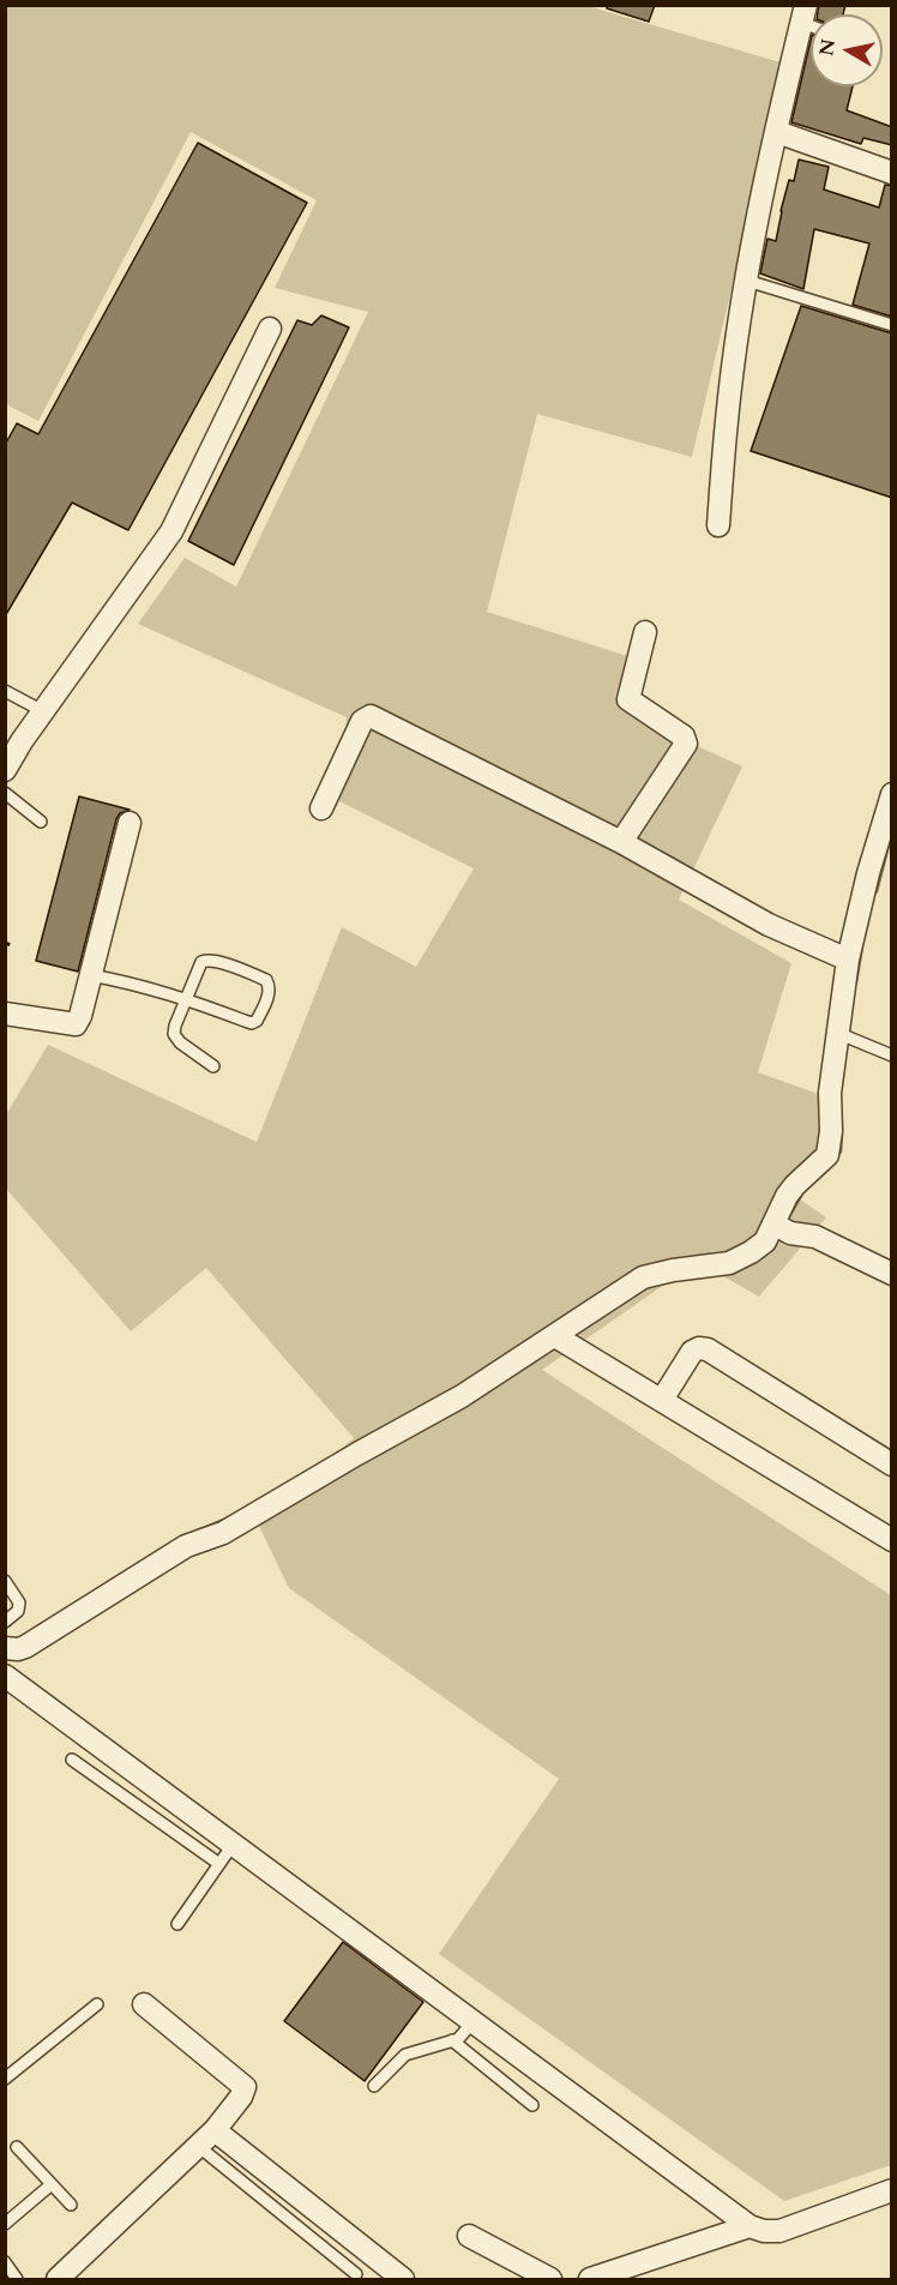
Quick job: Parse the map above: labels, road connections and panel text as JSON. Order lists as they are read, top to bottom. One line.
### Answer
{"north":"left"}
